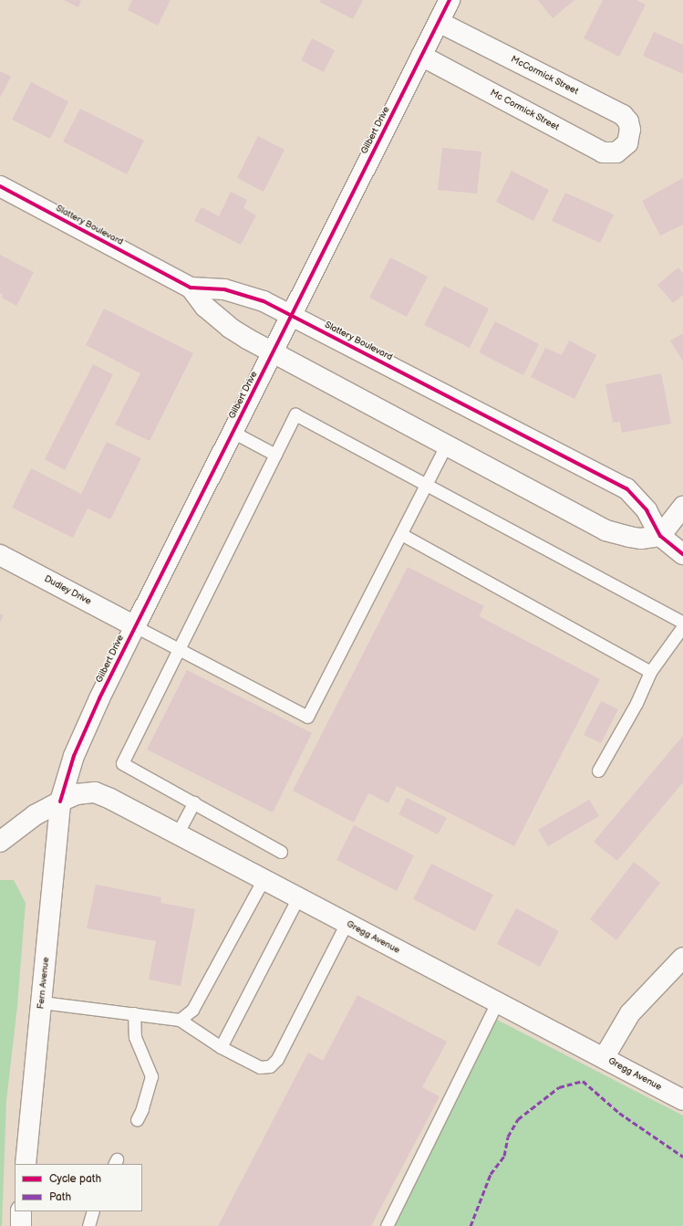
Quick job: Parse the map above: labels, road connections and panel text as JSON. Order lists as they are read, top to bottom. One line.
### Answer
{"streets":{"street":["McCormick Street","Mc Cormick Street","Gilbert Drive","Slattery Boulevard","Dudley Drive","Gregg Avenue","Fern Avenue"]},"crossings":[["McCormick Street","Mc Cormick Street"],["McCormick Street","Gilbert Drive"],["Mc Cormick Street","Gilbert Drive"],["Gilbert Drive","Slattery Boulevard"],["Gilbert Drive","Dudley Drive"],["Gilbert Drive","Gregg Avenue"],["Gilbert Drive","Fern Avenue"],["Gregg Avenue","Fern Avenue"]],"legend":["Cycle path","Path"]}
